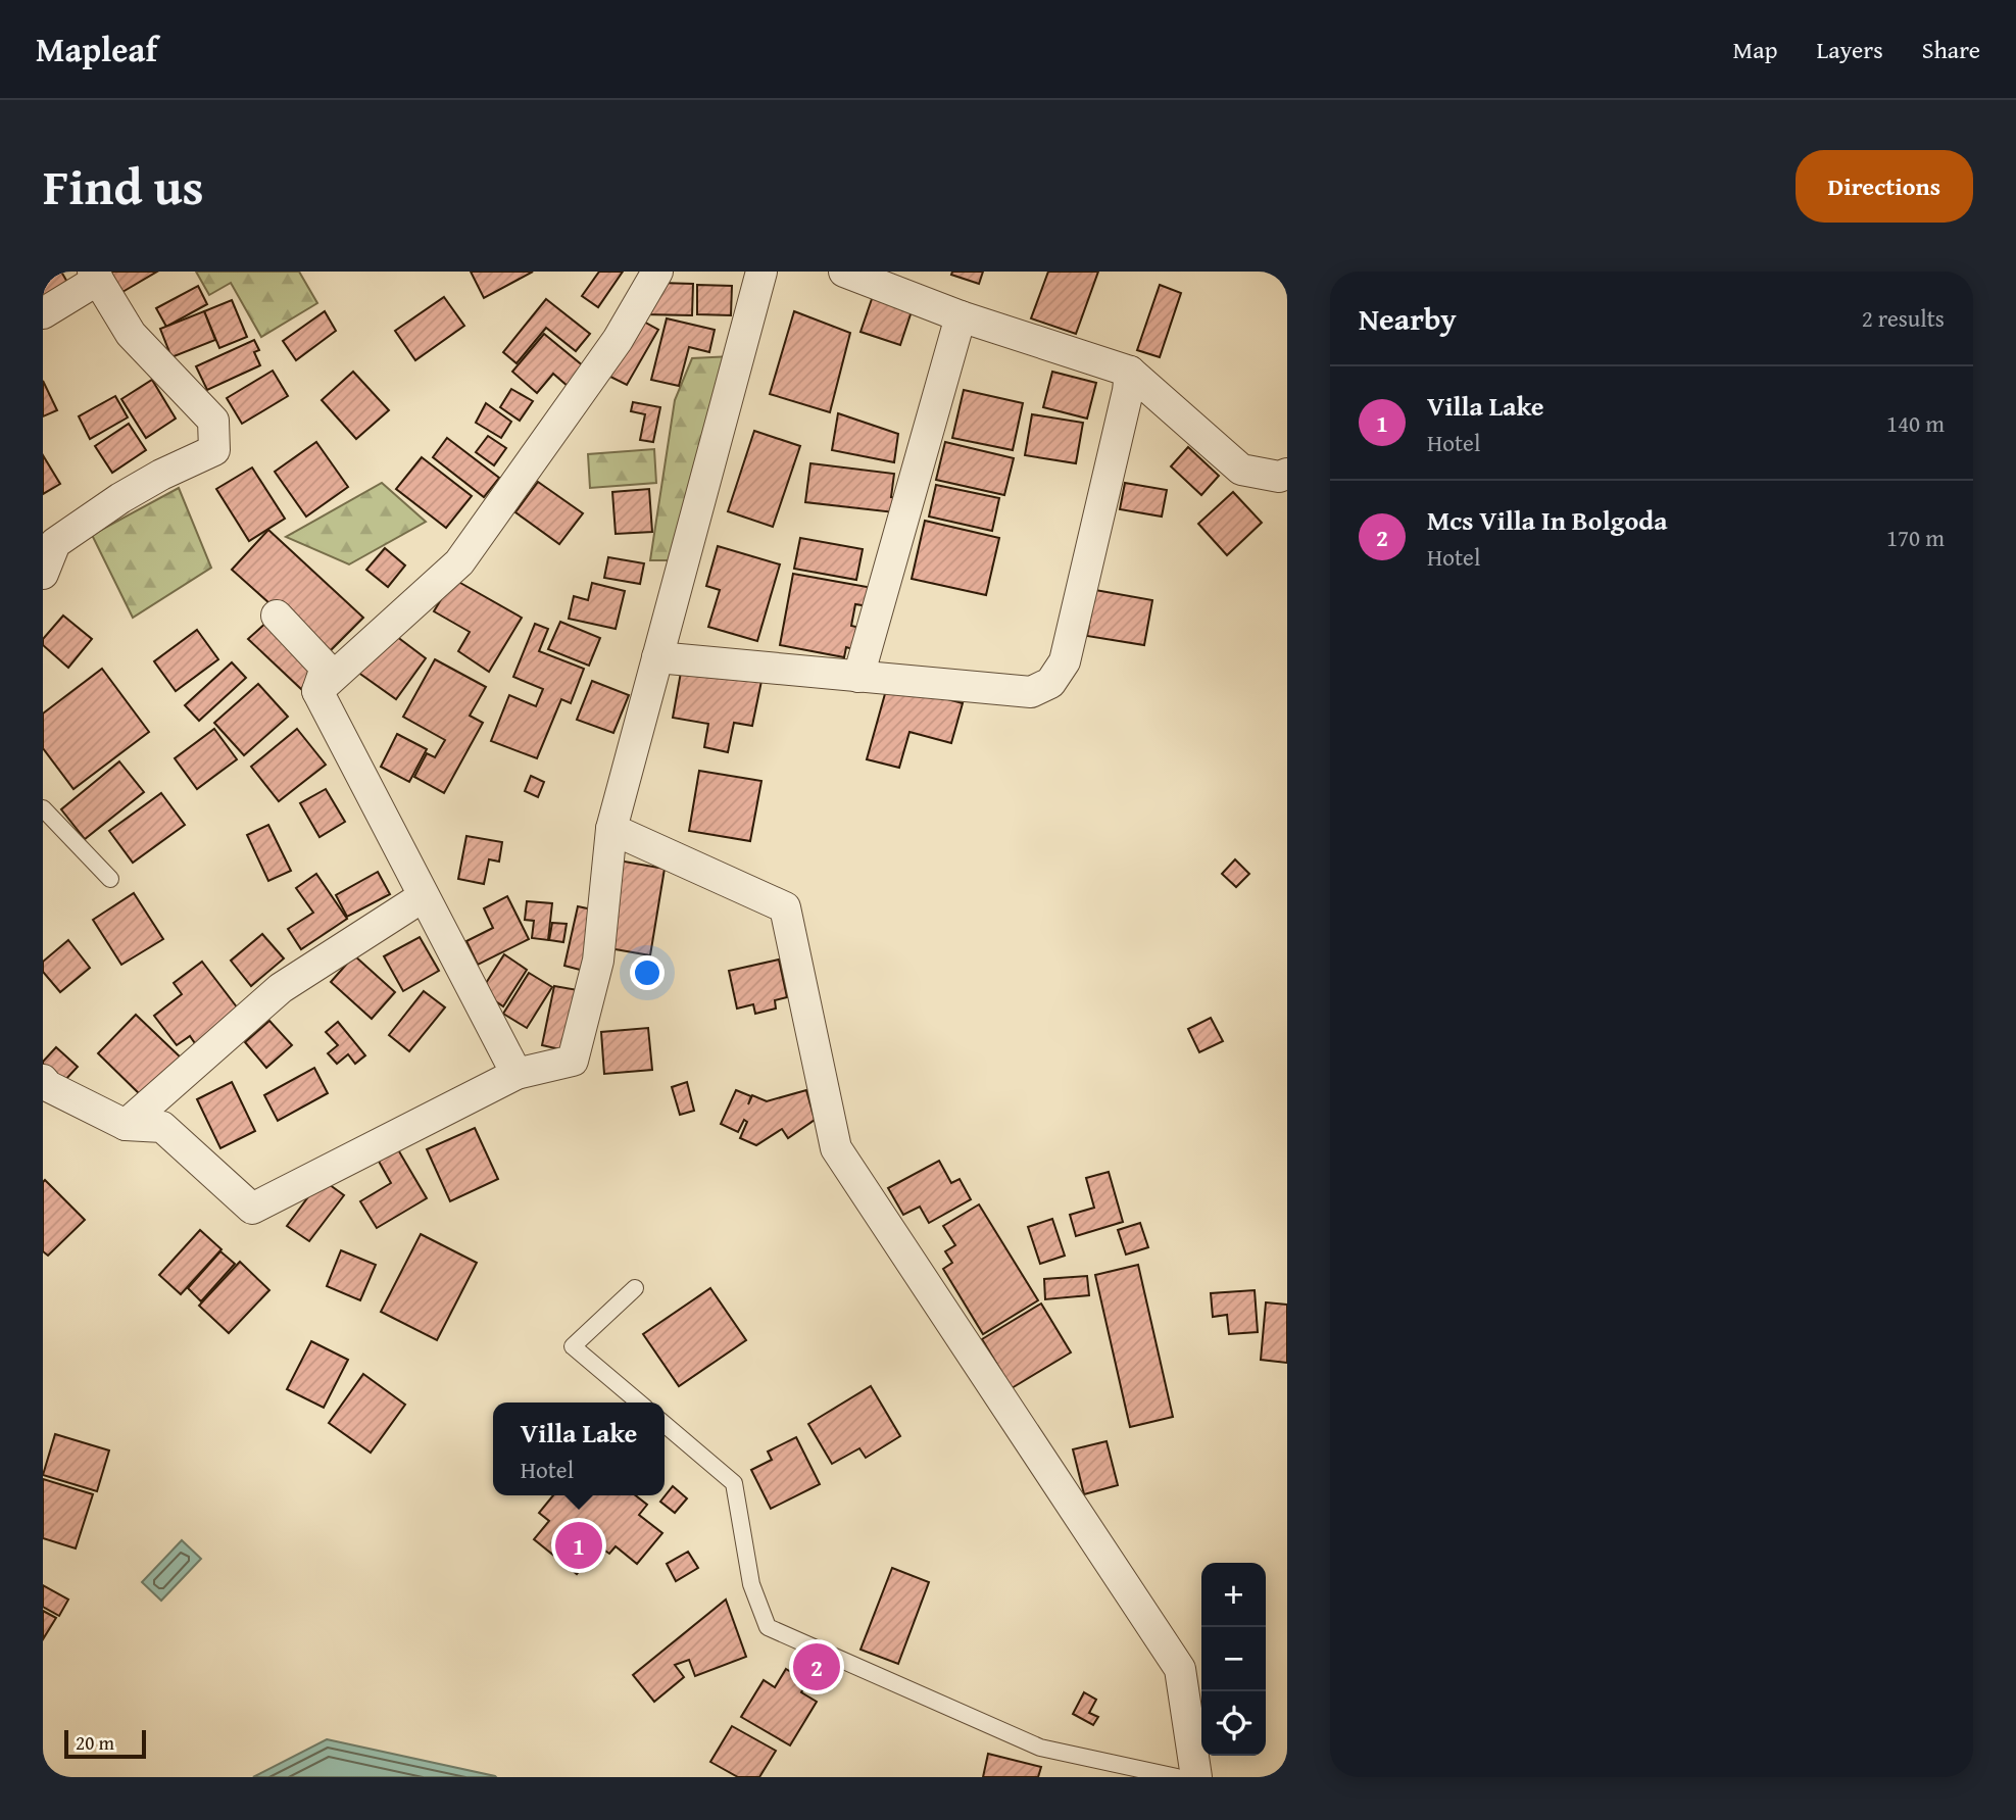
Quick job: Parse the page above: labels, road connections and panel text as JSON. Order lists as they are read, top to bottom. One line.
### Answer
{"scale_bar":"20 m","page":{"header":"Mapleaf","nav":["Map","Layers","Share"],"title":"Find us","buttons":"Directions","heading":["Nearby","2 results"],"list":[{"mark":"1","name":"Villa Lake","note":"Hotel","value":"140 m"},{"mark":"2","name":"Mcs Villa In Bolgoda","note":"Hotel","value":"170 m"}],"popup":["Villa Lake","Hotel"],"pins":["1","2"],"map_buttons":["+","−"],"scale":"20 m"}}
